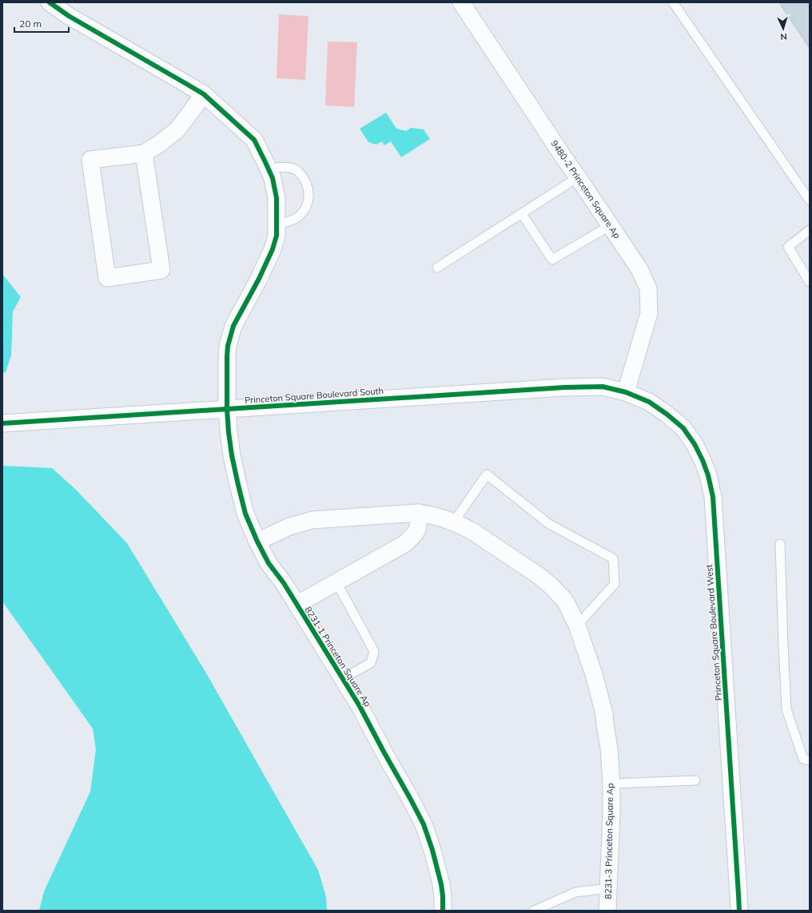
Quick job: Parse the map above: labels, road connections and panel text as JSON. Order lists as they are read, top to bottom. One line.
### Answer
{"streets":{"street":["9480-2 Princeton Square Ap","Princeton Square Boulevard South","Princeton Square Boulevard West","8231-1 Princeton Square Ap","8231-3 Princeton Square Ap"]},"crossings":[["9480-2 Princeton Square Ap","Princeton Square Boulevard South"],["9480-2 Princeton Square Ap","Princeton Square Boulevard West"],["Princeton Square Boulevard South","Princeton Square Boulevard West"],["Princeton Square Boulevard South","8231-1 Princeton Square Ap"],["8231-1 Princeton Square Ap","8231-3 Princeton Square Ap"]],"scale_bar":"20 m","north":"bottom"}
